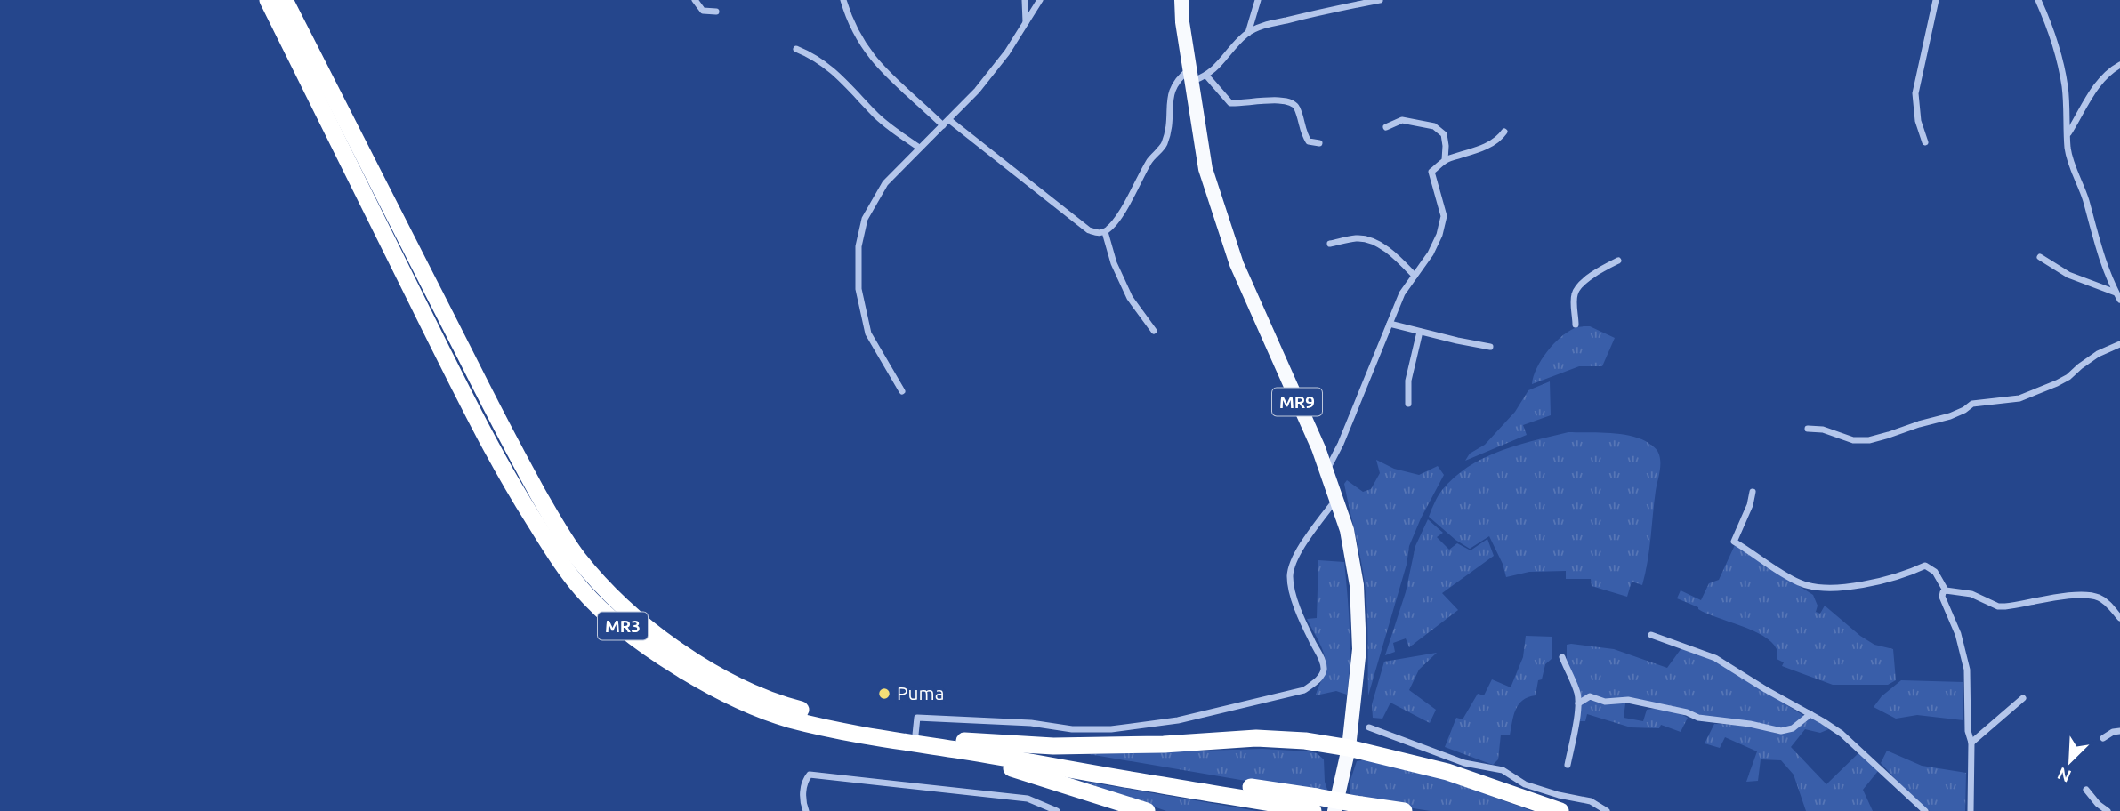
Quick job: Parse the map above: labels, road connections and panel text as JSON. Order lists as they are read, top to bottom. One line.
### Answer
{"streets":{"highway":["MR3"],"main road":["MR9"]},"places":["Puma"],"north":"bottom left"}
